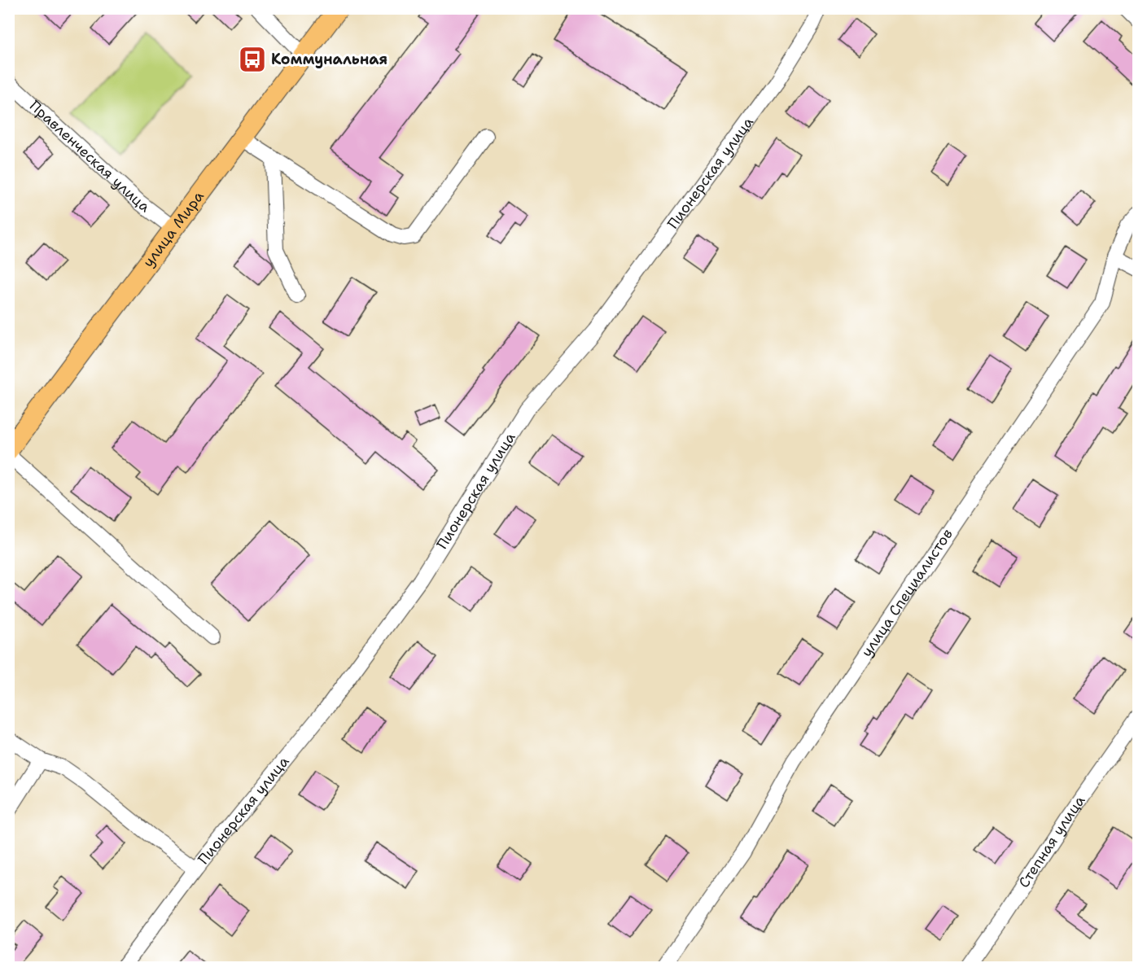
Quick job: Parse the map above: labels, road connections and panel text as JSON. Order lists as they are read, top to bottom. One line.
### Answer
{"streets":{"main road":["улица Мира"],"street":["Правленческая улица","Пионерская улица","улица Специалистов","Степная улица"]},"crossings":[["Правленческая улица","улица Мира"]],"places":{"bus stop":["Коммунальная"]}}
